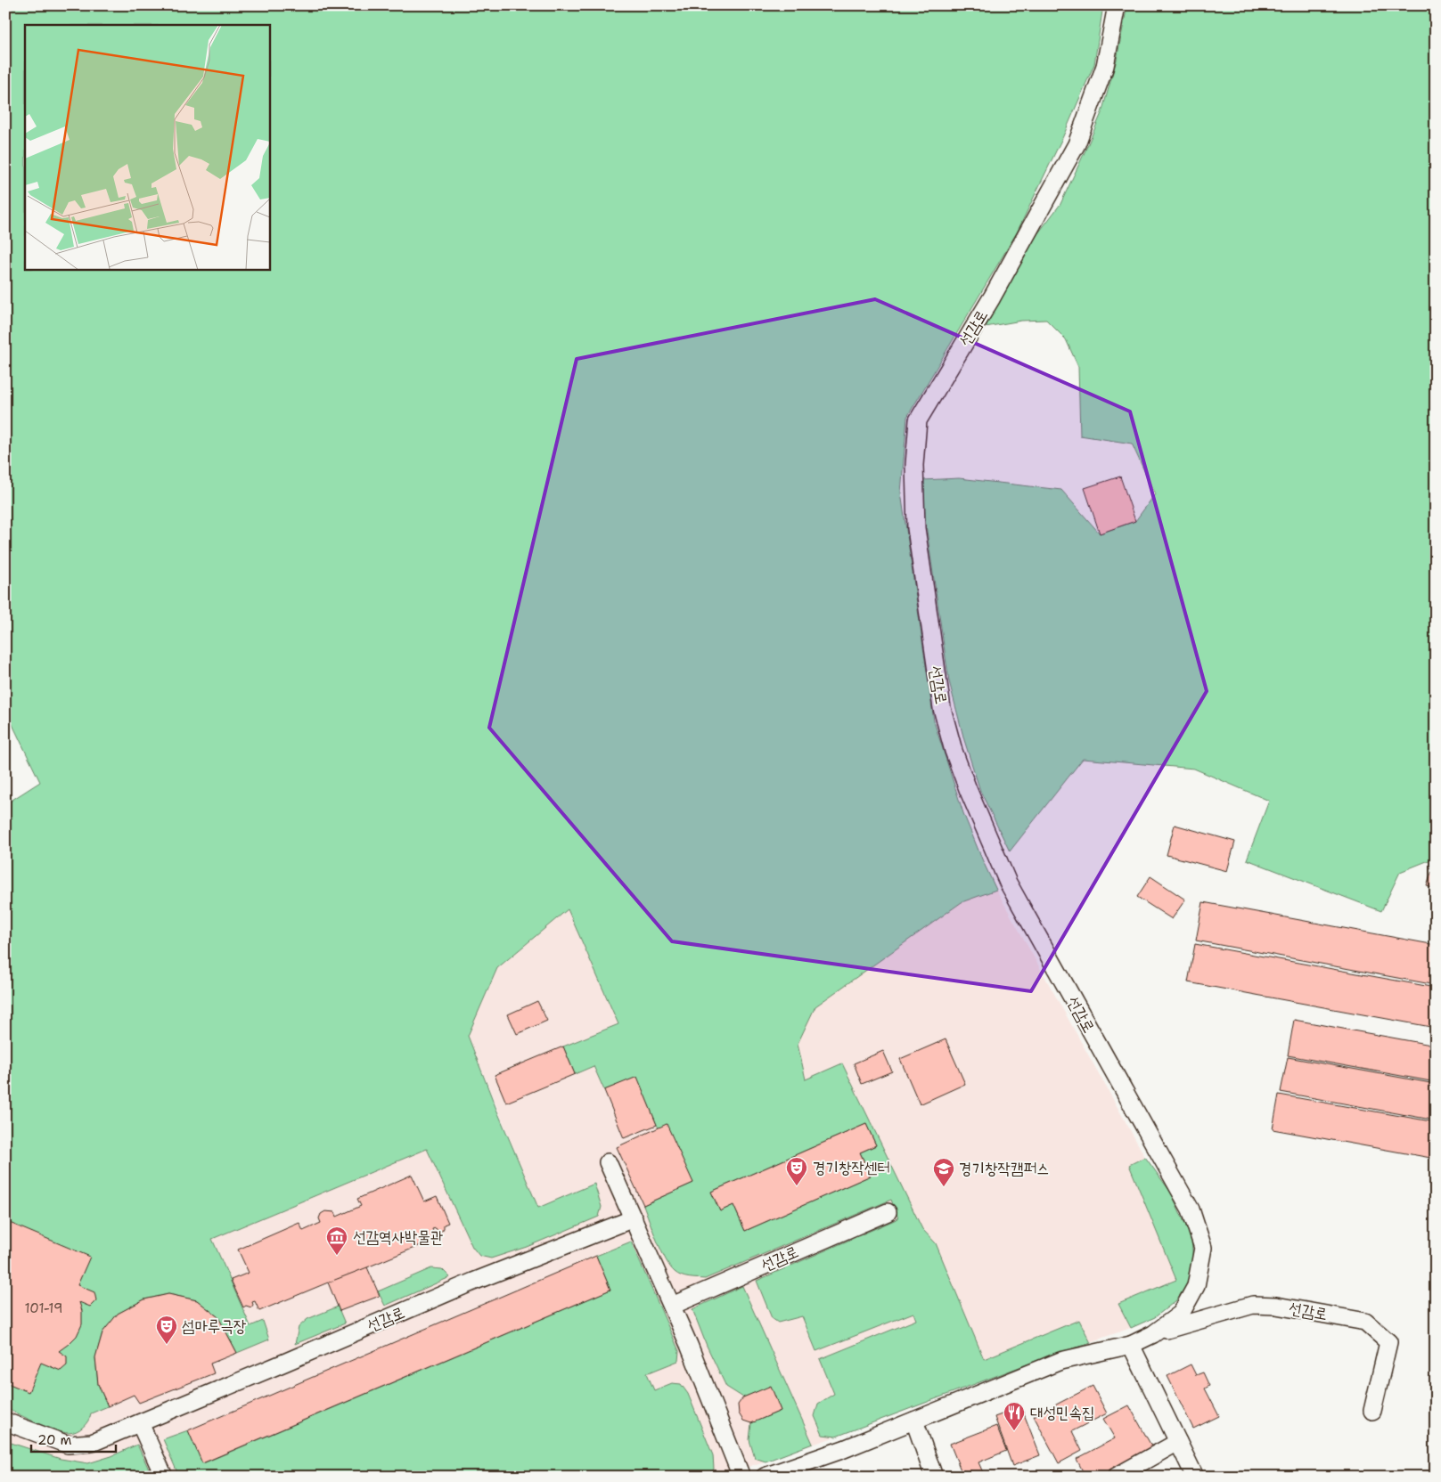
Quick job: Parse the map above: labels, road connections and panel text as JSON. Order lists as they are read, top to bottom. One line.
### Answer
{"streets":{"lane":["선감로"]},"places":{"theatre":["경기창작센터","섬마루극장"],"school or university":["경기창작캠퍼스"],"museum":["선감역사박물관"],"restaurant":["대성민속집"]},"house_numbers":["101-19"],"scale_bar":"20 m"}
